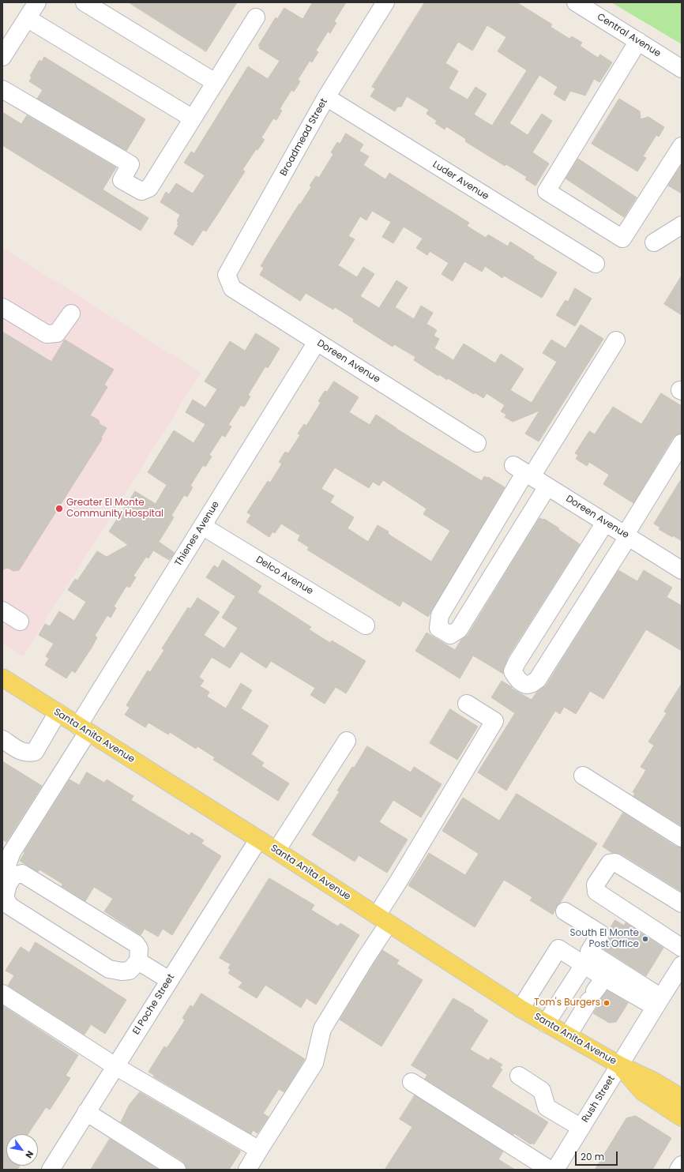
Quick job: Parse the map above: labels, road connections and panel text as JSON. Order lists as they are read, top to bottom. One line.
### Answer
{"streets":{"main road":["Santa Anita Avenue"],"street":["Central Avenue","Broadmead Street","Luder Avenue","Doreen Avenue","Thienes Avenue","Delco Avenue","El Poche Street","Rush Street"]},"crossings":[["Broadmead Street","Luder Avenue"],["Broadmead Street","Doreen Avenue"],["Doreen Avenue","Thienes Avenue"],["Thienes Avenue","Delco Avenue"],["Thienes Avenue","Santa Anita Avenue"],["Santa Anita Avenue","El Poche Street"],["Santa Anita Avenue","Rush Street"]],"places":["Greater El Monte Community Hospital","South El Monte Post Office","Tom's Burgers"],"scale_bar":"20 m","north":"bottom right"}
